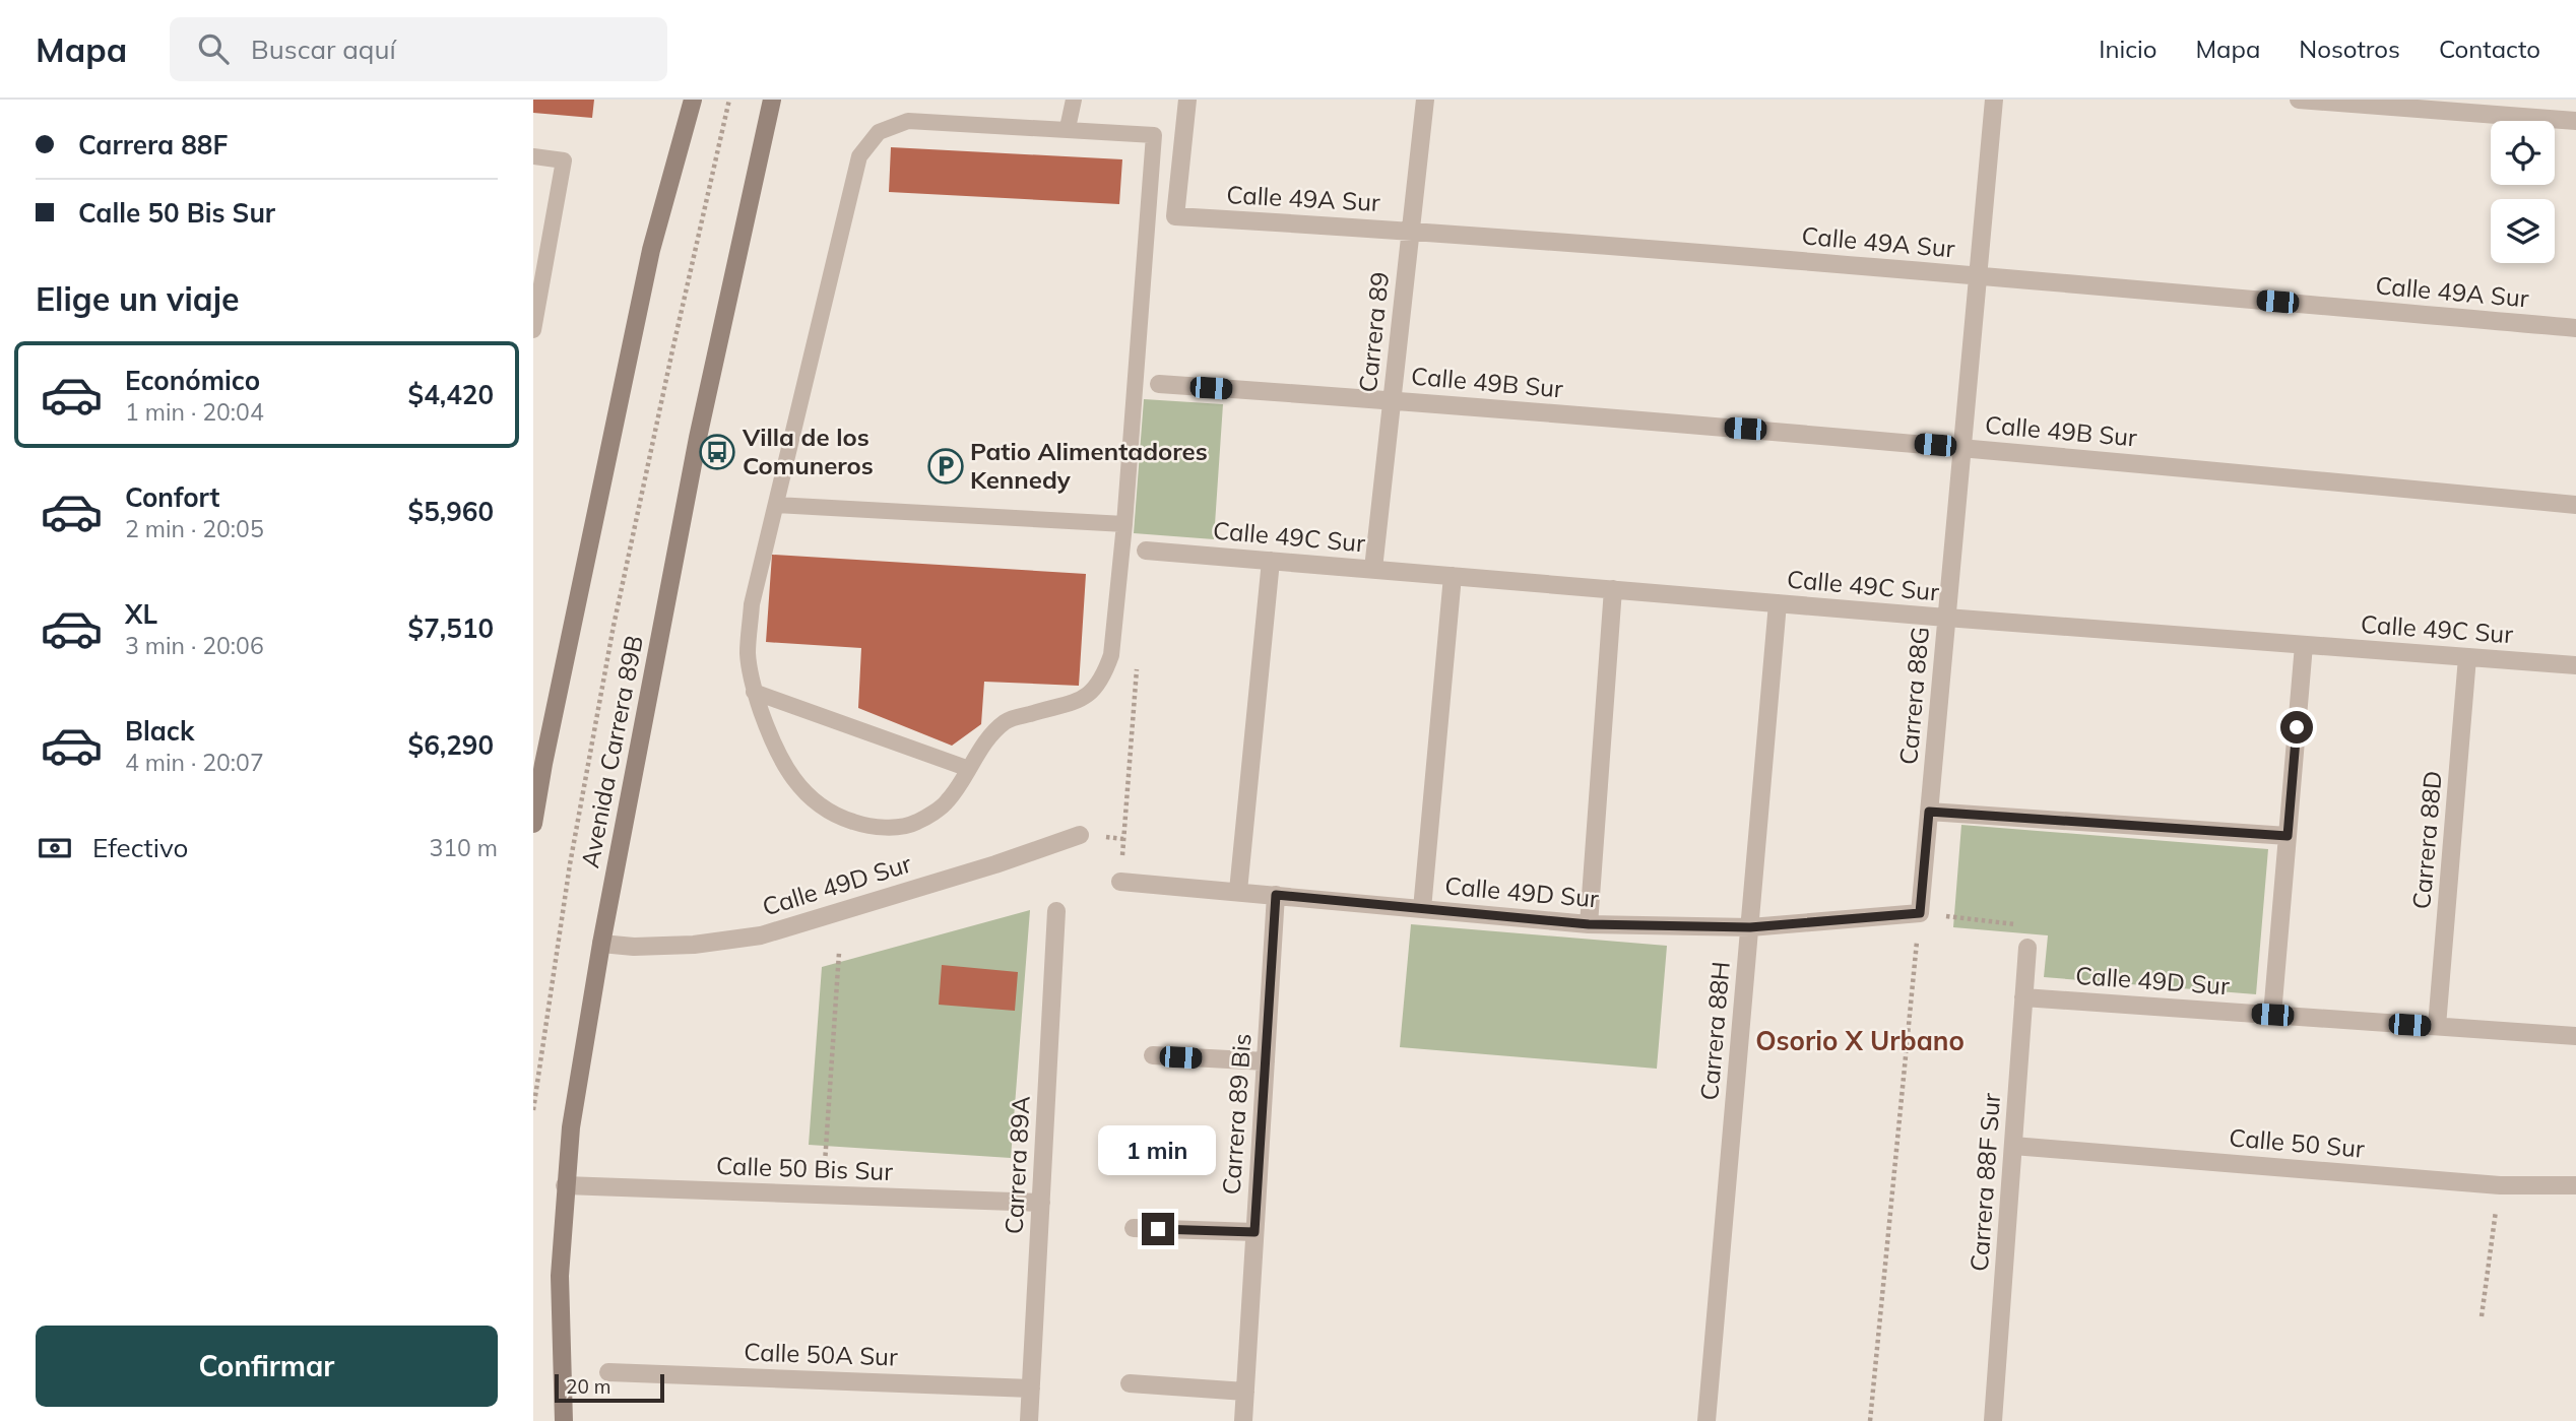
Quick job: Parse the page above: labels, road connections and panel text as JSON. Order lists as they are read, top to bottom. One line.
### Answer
{"streets":{"main road":["Avenida Carrera 89B"],"street":["Calle 49A Sur","Carrera 89","Calle 49B Sur","Calle 49C Sur","Carrera 88G","Carrera 88D","Calle 49D Sur","Carrera 88H","Carrera 89 Bis","Calle 50 Sur","Carrera 89A","Calle 50 Bis Sur","Carrera 88F Sur","Calle 50A Sur"]},"crossings":[["Calle 49A Sur","Carrera 89"],["Calle 49A Sur","Carrera 88G"],["Carrera 89","Calle 49B Sur"],["Carrera 89","Calle 49C Sur"],["Calle 49B Sur","Carrera 88G"],["Calle 49C Sur","Carrera 88G"],["Calle 49C Sur","Carrera 88D"],["Calle 49C Sur","Carrera 88H"],["Carrera 88G","Calle 49D Sur"],["Avenida Carrera 89B","Calle 49D Sur"],["Avenida Carrera 89B","Calle 50 Bis Sur"],["Carrera 88D","Calle 49D Sur"],["Calle 49D Sur","Carrera 88H"],["Calle 49D Sur","Carrera 89 Bis"],["Calle 49D Sur","Carrera 88F Sur"],["Calle 50 Sur","Carrera 88F Sur"],["Carrera 89A","Calle 50 Bis Sur"],["Carrera 89A","Calle 50A Sur"]],"districts":["Osorio X Urbano"],"places":{"bus stop":["Villa de los Comuneros"],"parking":["Patio Alimentadores Kennedy"]},"scale_bar":"20 m","page":{"header":"Mapa","search":"Buscar aquí","nav":["Inicio","Mapa","Nosotros","Contacto"],"banner":["Carrera 88F","Calle 50 Bis Sur"],"heading":"Elige un viaje","list":[{"name":"Económico","note":"1 min · 20:04","value":"$4,420"},{"name":"Confort","note":"2 min · 20:05","value":"$5,960"},{"name":"XL","note":"3 min · 20:06","value":"$7,510"},{"name":"Black","note":"4 min · 20:07","value":"$6,290"}],"pay":["Efectivo","310 m"],"bubble":"1 min","buttons":"Confirmar","scale":"20 m"}}
